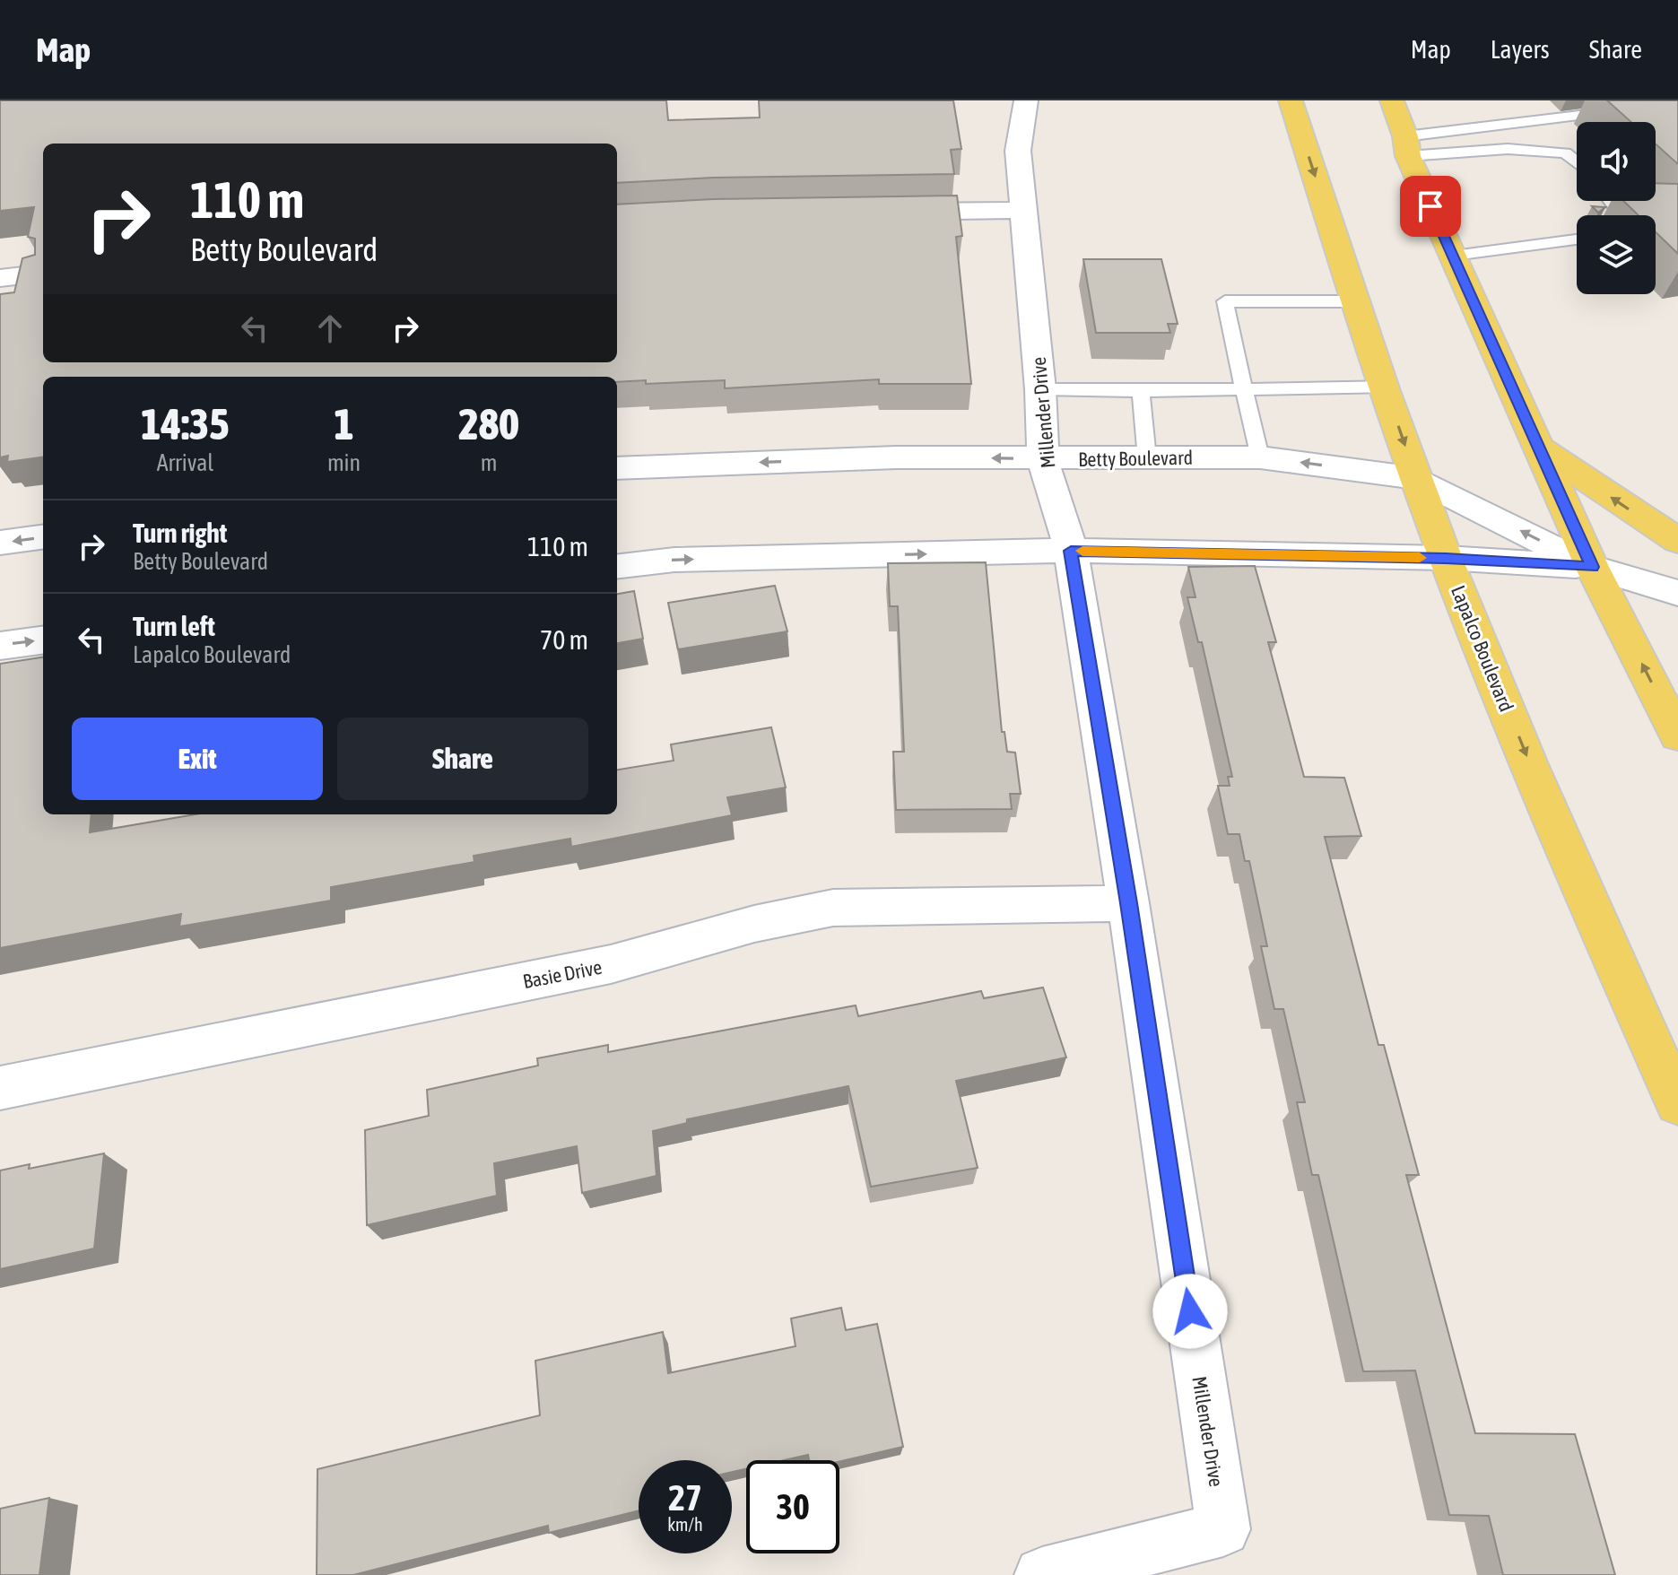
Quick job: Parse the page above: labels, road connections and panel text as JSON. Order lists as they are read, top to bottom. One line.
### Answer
{"streets":{"main road":["Lapalco Boulevard"],"street":["Millender Drive","Betty Boulevard","Basie Drive"]},"crossings":[["Millender Drive","Betty Boulevard"],["Millender Drive","Basie Drive"],["Betty Boulevard","Lapalco Boulevard"]],"page":{"header":"Map","nav":["Map","Layers","Share"],"turn":["110 m","Betty Boulevard"],"eta":["14:35","Arrival","1","min","280","m"],"list":[{"name":"Turn right","note":"Betty Boulevard","value":"110 m"},{"name":"Turn left","note":"Lapalco Boulevard","value":"70 m"}],"buttons":["Exit","Share"],"speed":"27 km/h","limit":"30"}}
